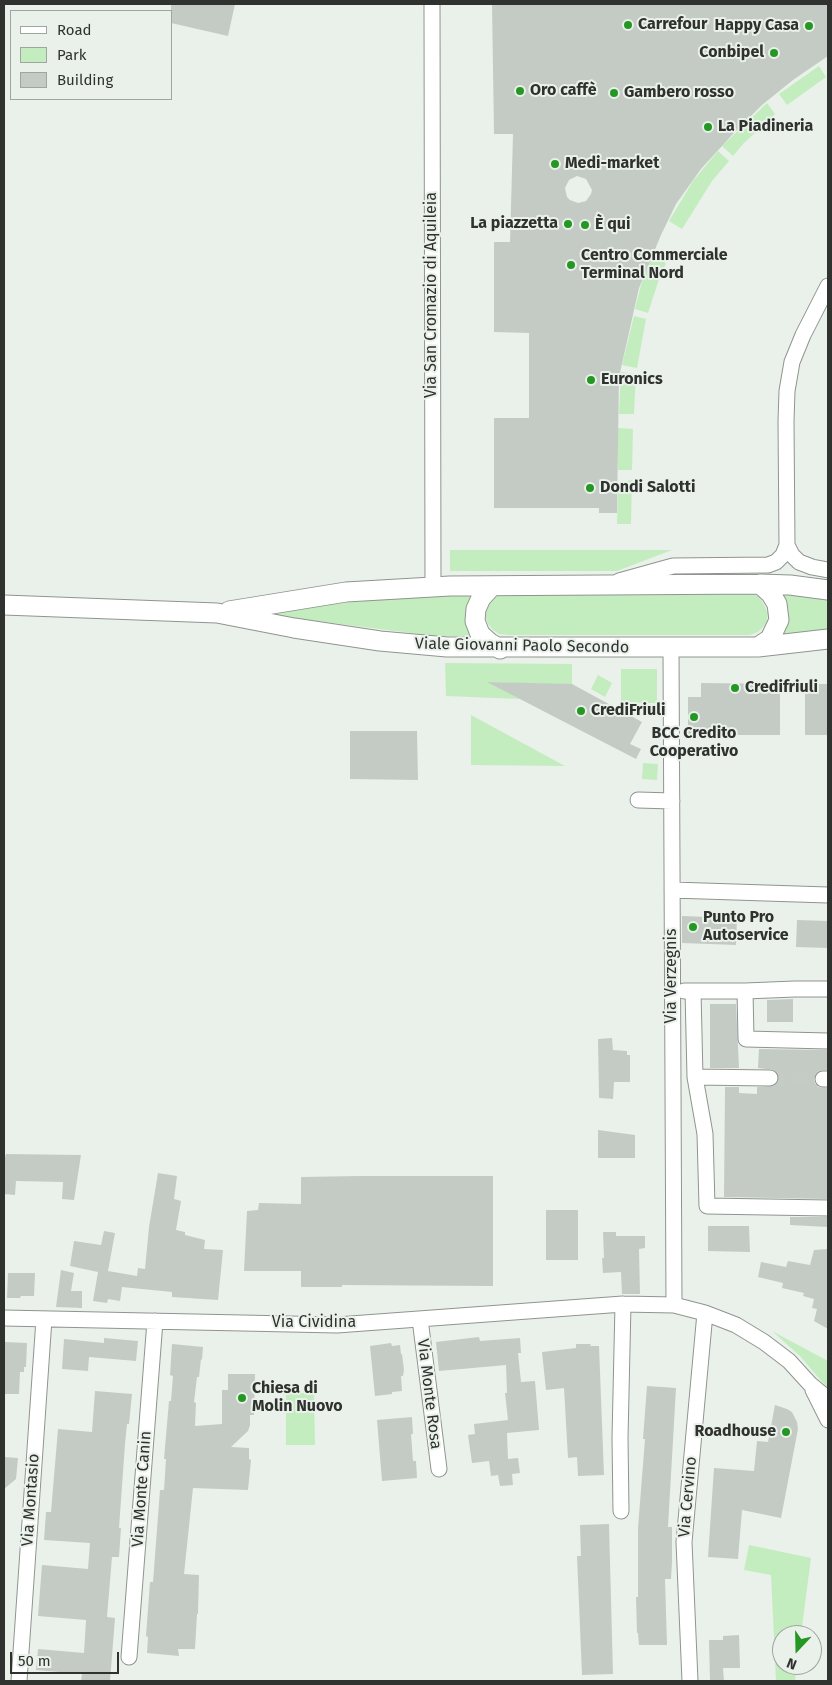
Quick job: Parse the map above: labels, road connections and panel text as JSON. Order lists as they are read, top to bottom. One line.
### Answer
{"streets":{"main road":["Viale Giovanni Paolo Secondo"],"street":["Via San Cromazio di Aquileia","Via Verzegnis","Via Cividina","Via Monte Rosa","Via Monte Canin","Via Cervino","Via Montasio"]},"crossings":[["Via San Cromazio di Aquileia","Viale Giovanni Paolo Secondo"],["Viale Giovanni Paolo Secondo","Via Verzegnis"],["Via Verzegnis","Via Cividina"],["Via Cividina","Via Monte Rosa"],["Via Cividina","Via Monte Canin"],["Via Cividina","Via Cervino"],["Via Cividina","Via Montasio"]],"places":["Carrefour","Happy Casa","Conbipel","Oro caffè","Gambero rosso","La Piadineria","Medi-market","La piazzetta","È qui","Centro Commerciale Terminal Nord","Euronics","Dondi Salotti","Credifriuli","CrediFriuli","BCC Credito Cooperativo","Punto Pro Autoservice","Chiesa di Molin Nuovo","Roadhouse"],"legend":["Road","Park","Building"],"scale_bar":"50 m","north":"bottom"}
